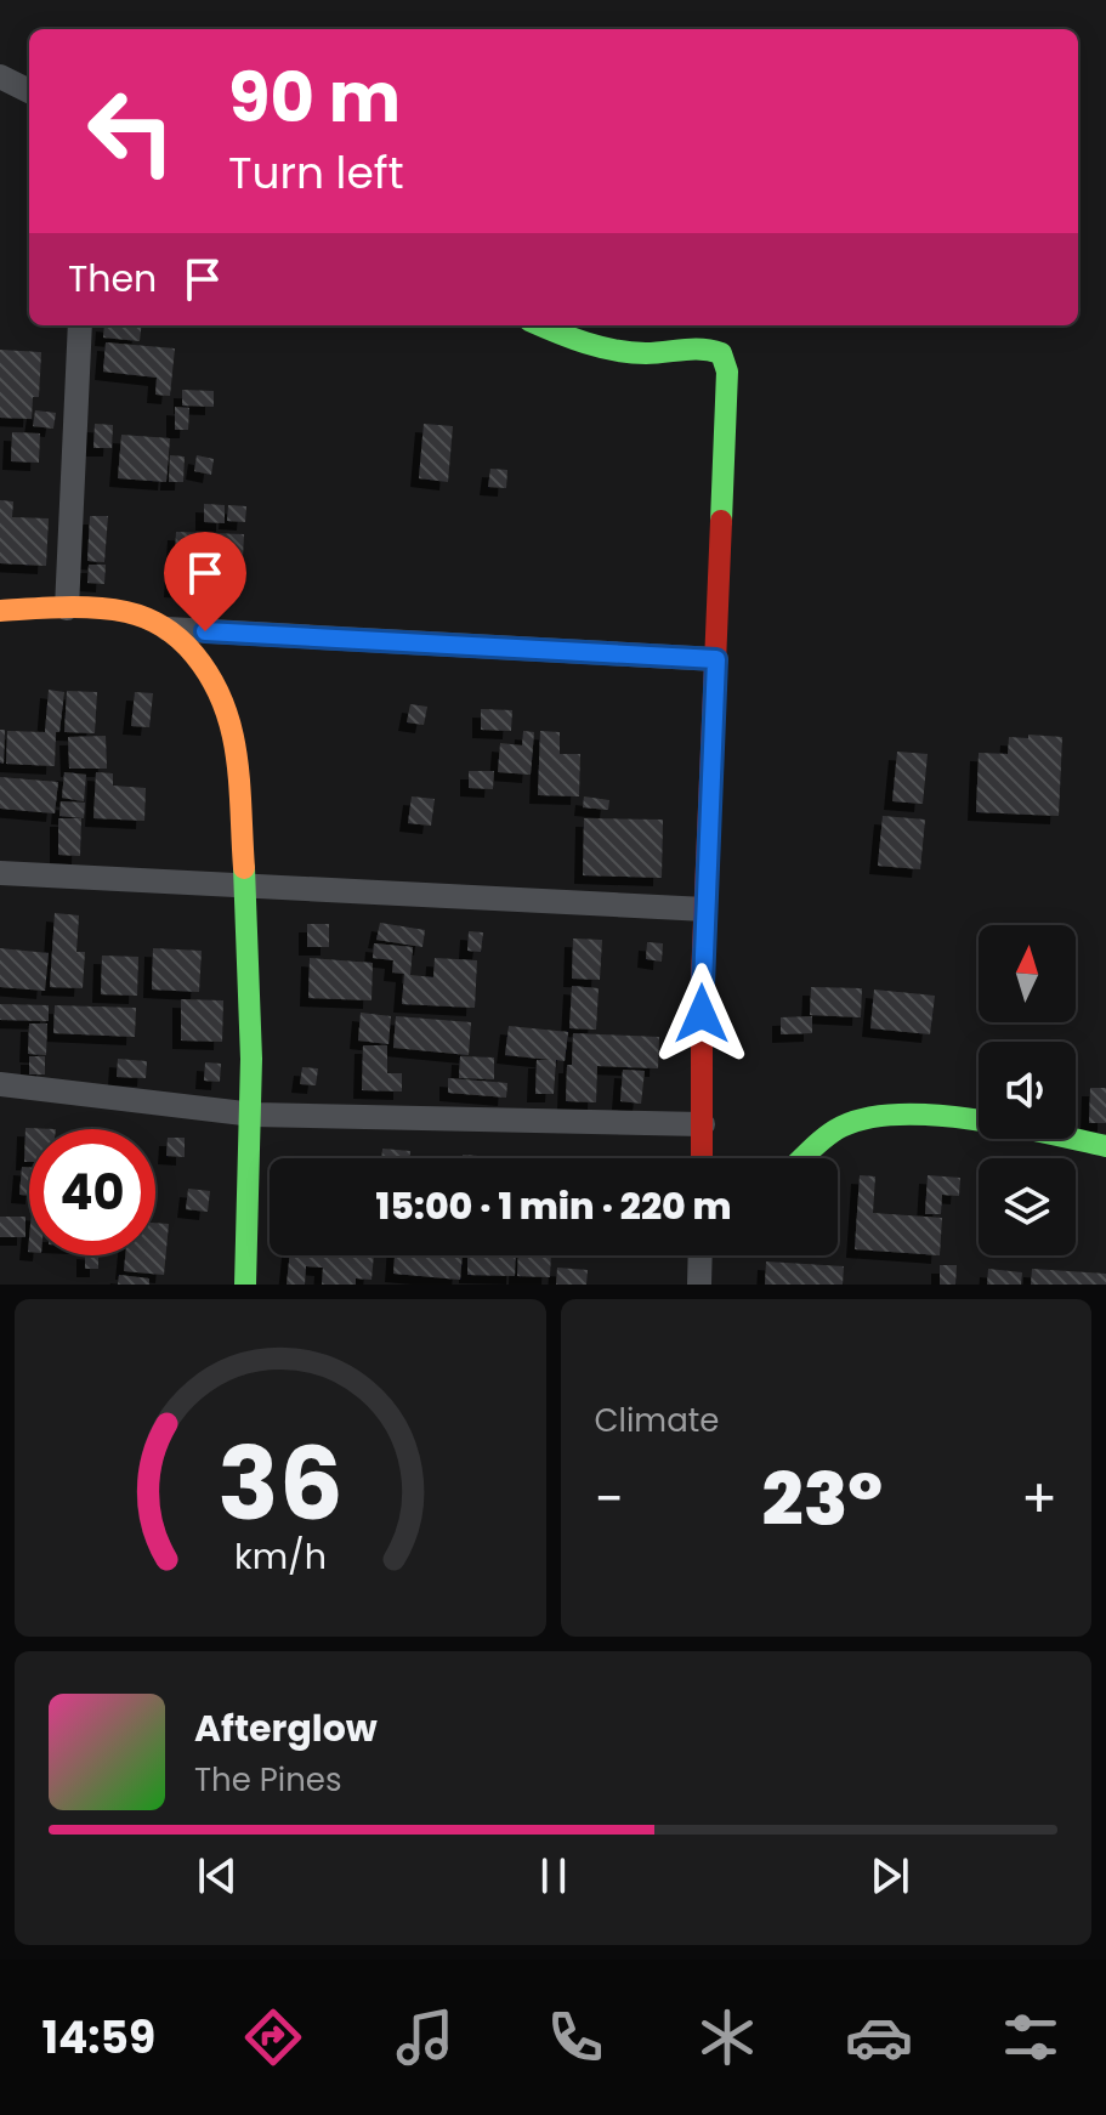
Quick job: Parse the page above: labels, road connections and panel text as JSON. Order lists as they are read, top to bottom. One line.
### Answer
{"north":"top","page":{"turn":["90 m","Turn left"],"then":"Then","limit":"40","trip":"15:00 · 1 min · 220 m","tile":"Climate","heat":["−","23°","+"],"song":["Afterglow","The Pines"],"tabs":"14:59","gauge":["36","km/h"]}}
